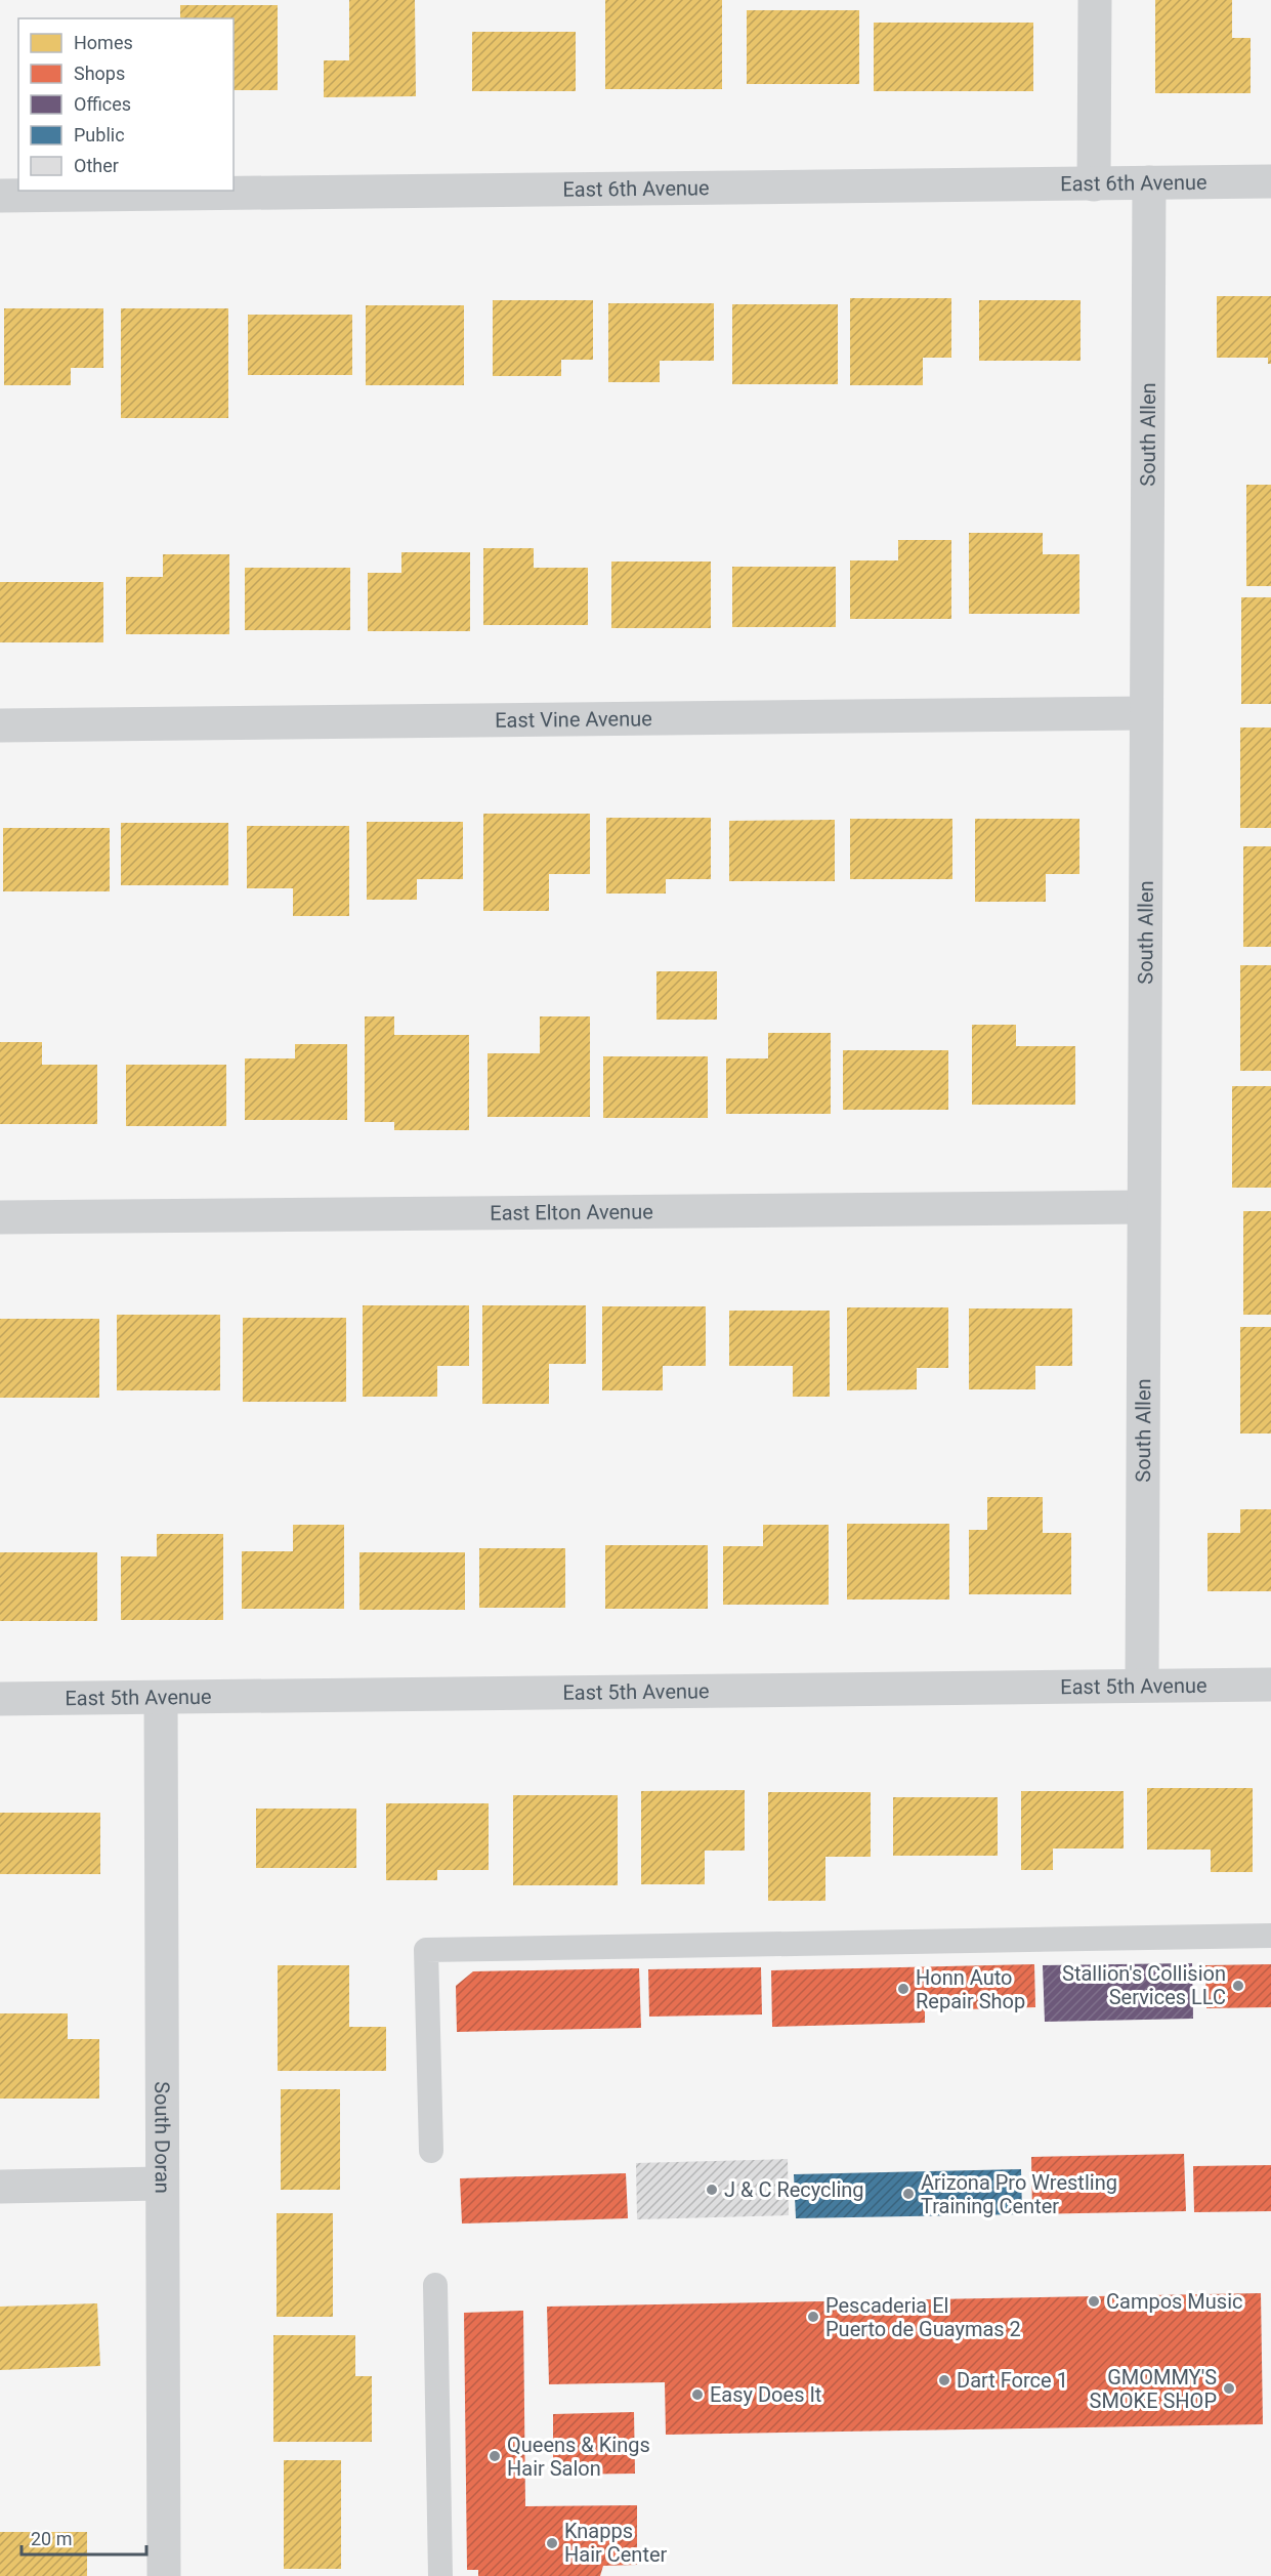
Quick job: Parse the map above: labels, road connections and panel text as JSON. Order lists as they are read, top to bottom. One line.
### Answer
{"streets":{"street":["East 6th Avenue","South Allen","East Vine Avenue","East Elton Avenue","East 5th Avenue","South Doran"]},"crossings":[["East 6th Avenue","South Allen"],["South Allen","East Vine Avenue"],["South Allen","East Elton Avenue"],["South Allen","East 5th Avenue"],["East 5th Avenue","South Doran"]],"places":["Stallion's Collision Services LLC","Honn Auto Repair Shop","J & C Recycling","Arizona Pro Wrestling Training Center","Campos Music","Pescaderia El Puerto de Guaymas 2","Dart Force 1","GMOMMY'S SMOKE SHOP","Easy Does It","Queens & Kings Hair Salon","Knapps Hair Center"],"legend":["Homes","Shops","Offices","Public","Other"],"scale_bar":"20 m"}
